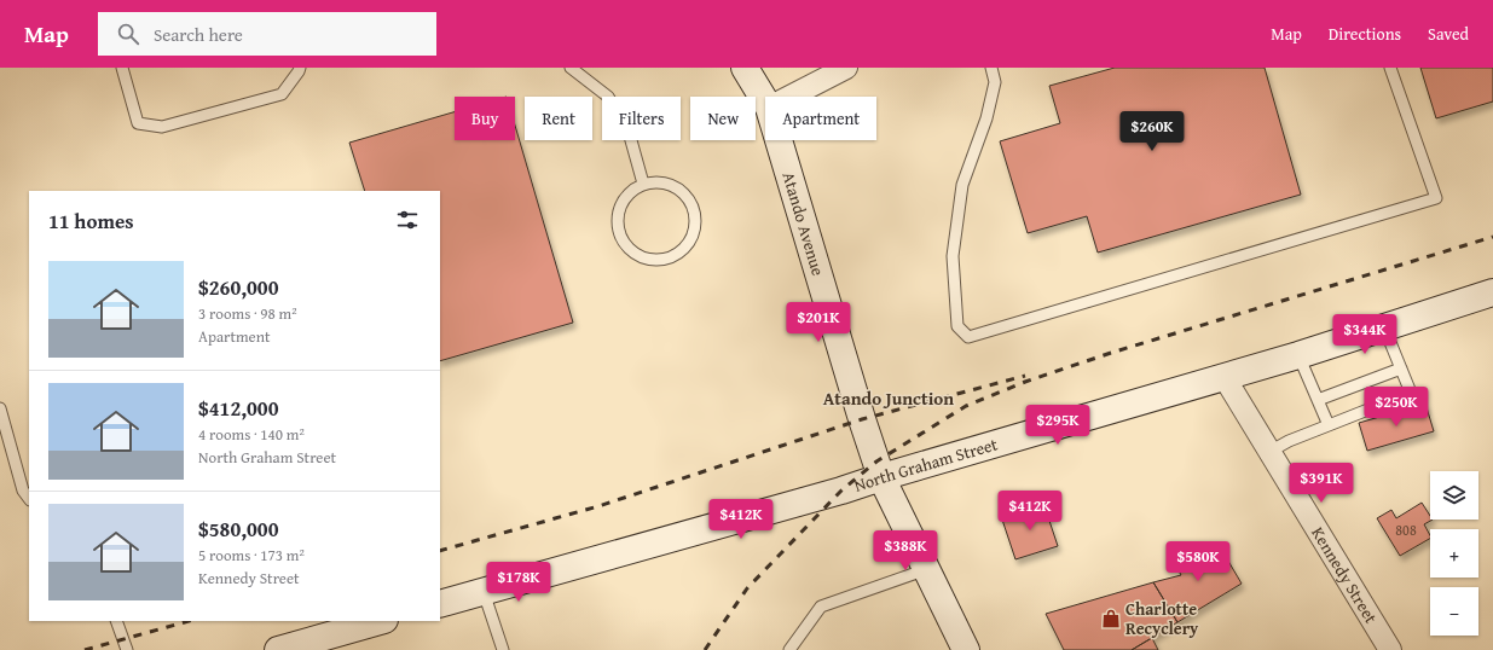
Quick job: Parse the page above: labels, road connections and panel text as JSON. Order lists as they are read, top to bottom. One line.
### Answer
{"streets":{"main road":["Atando Avenue","North Graham Street"],"street":["Kennedy Street"]},"crossings":[["Atando Avenue","North Graham Street"],["North Graham Street","Kennedy Street"]],"districts":["Atando Junction"],"places":{"shop":["Charlotte Recyclery"]},"house_numbers":["808"],"page":{"header":"Map","search":"Search here","nav":["Map","Directions","Saved"],"chip":["Buy","Rent","Filters","New","Apartment"],"price":["$260K","$201K","$344K","$250K","$295K","$391K","$412K","$412K","$388K","$580K","$178K"],"heading":"11 homes","list":[{"name":"$260,000","note":"3 rooms · 98 m² · Apartment"},{"name":"$412,000","note":"4 rooms · 140 m² · North Graham Street"},{"name":"$580,000","note":"5 rooms · 173 m² · Kennedy Street"}],"map_buttons":["+","−"]}}
